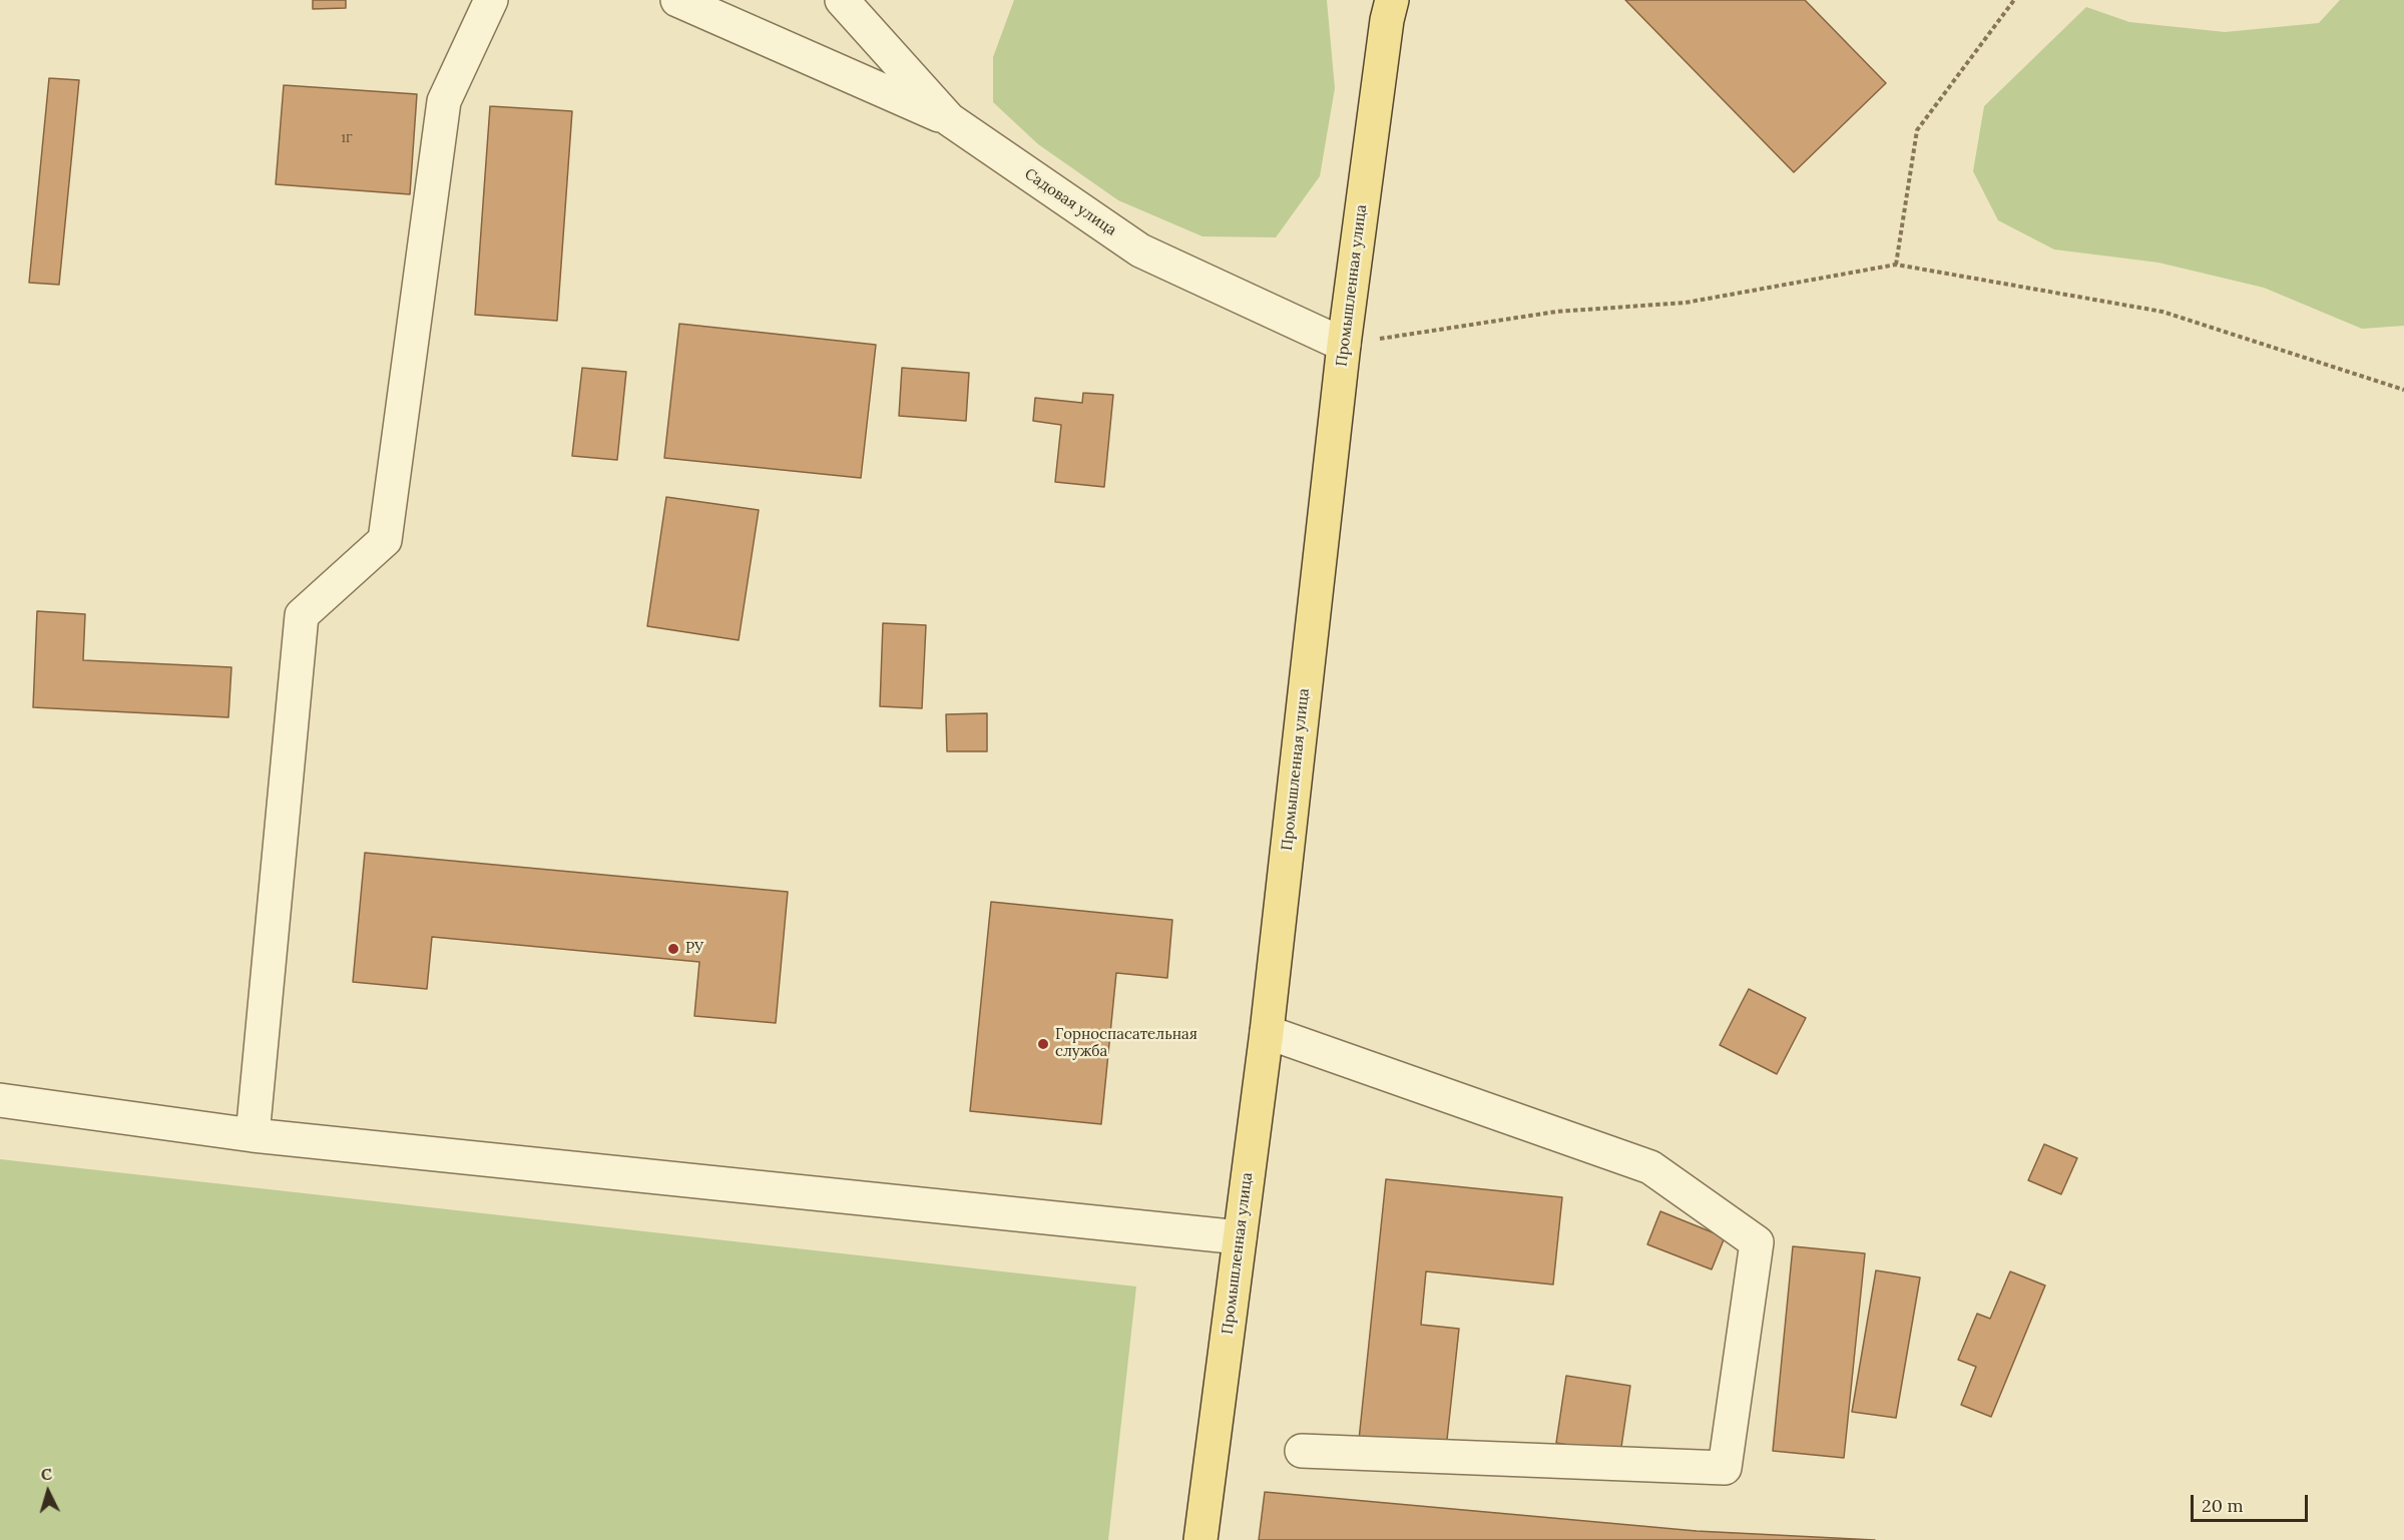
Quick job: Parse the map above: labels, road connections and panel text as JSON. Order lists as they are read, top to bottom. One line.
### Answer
{"streets":{"main road":["Промышленная улица"],"street":["Садовая улица"]},"crossings":[["Садовая улица","Промышленная улица"]],"places":["РУ","Горноспасательная служба"],"house_numbers":["1Г"],"scale_bar":"20 m","north":"top"}
